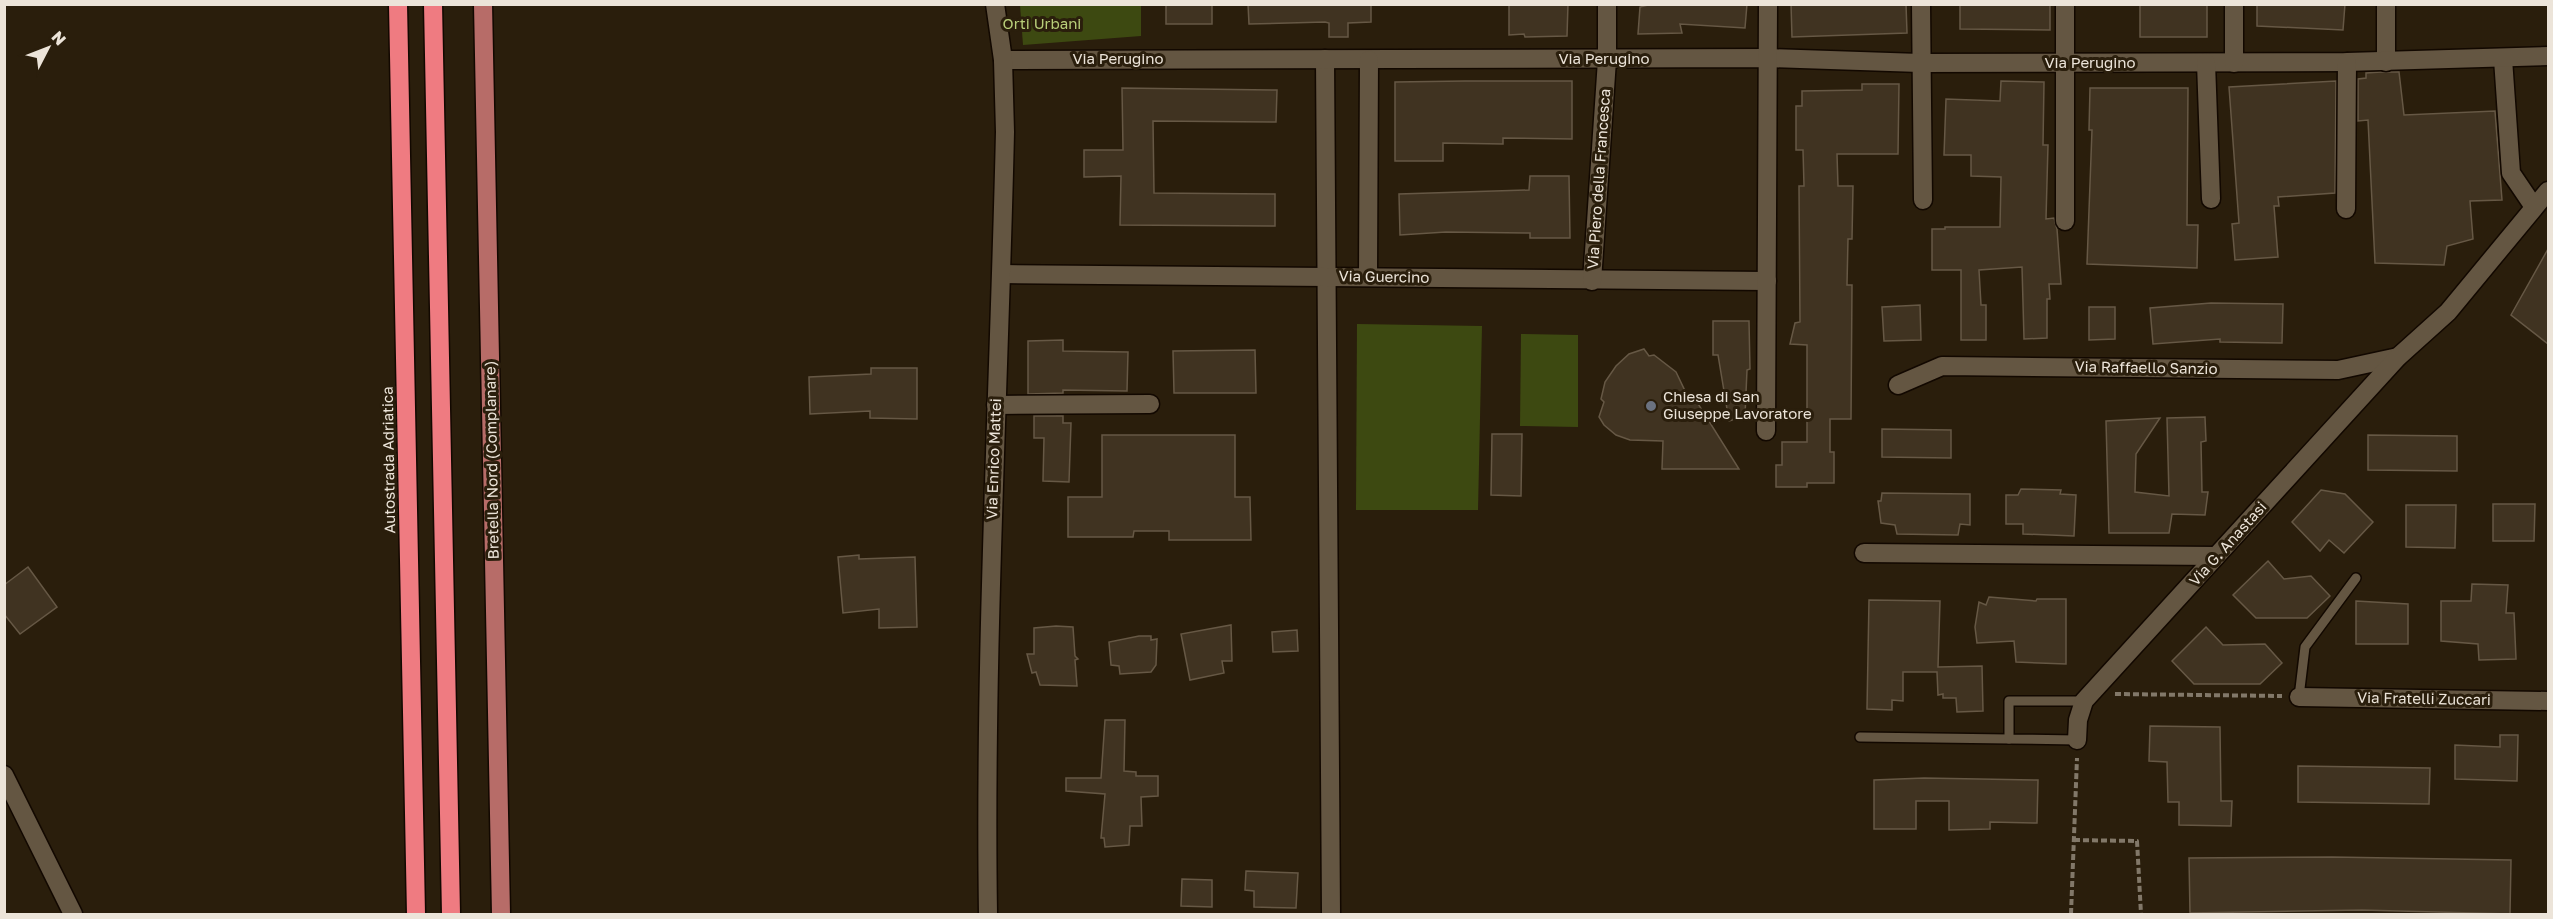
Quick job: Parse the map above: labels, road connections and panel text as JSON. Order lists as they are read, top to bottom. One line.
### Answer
{"streets":{"highway":["Autostrada Adriatica"],"main road":["Bretella Nord (Complanare)"],"street":["Via Perugino","Via Piero della Francesca","Via Guercino","Via Raffaello Sanzio","Via Enrico Mattei","Via G. Anastasi","Via Fratelli Zuccari"]},"crossings":[["Via Perugino","Via Piero della Francesca"],["Via Perugino","Via Enrico Mattei"],["Via Piero della Francesca","Via Guercino"],["Via Guercino","Via Enrico Mattei"],["Via Raffaello Sanzio","Via G. Anastasi"]],"parks":["Orti Urbani"],"places":["Chiesa di San Giuseppe Lavoratore"],"north":"top right"}
